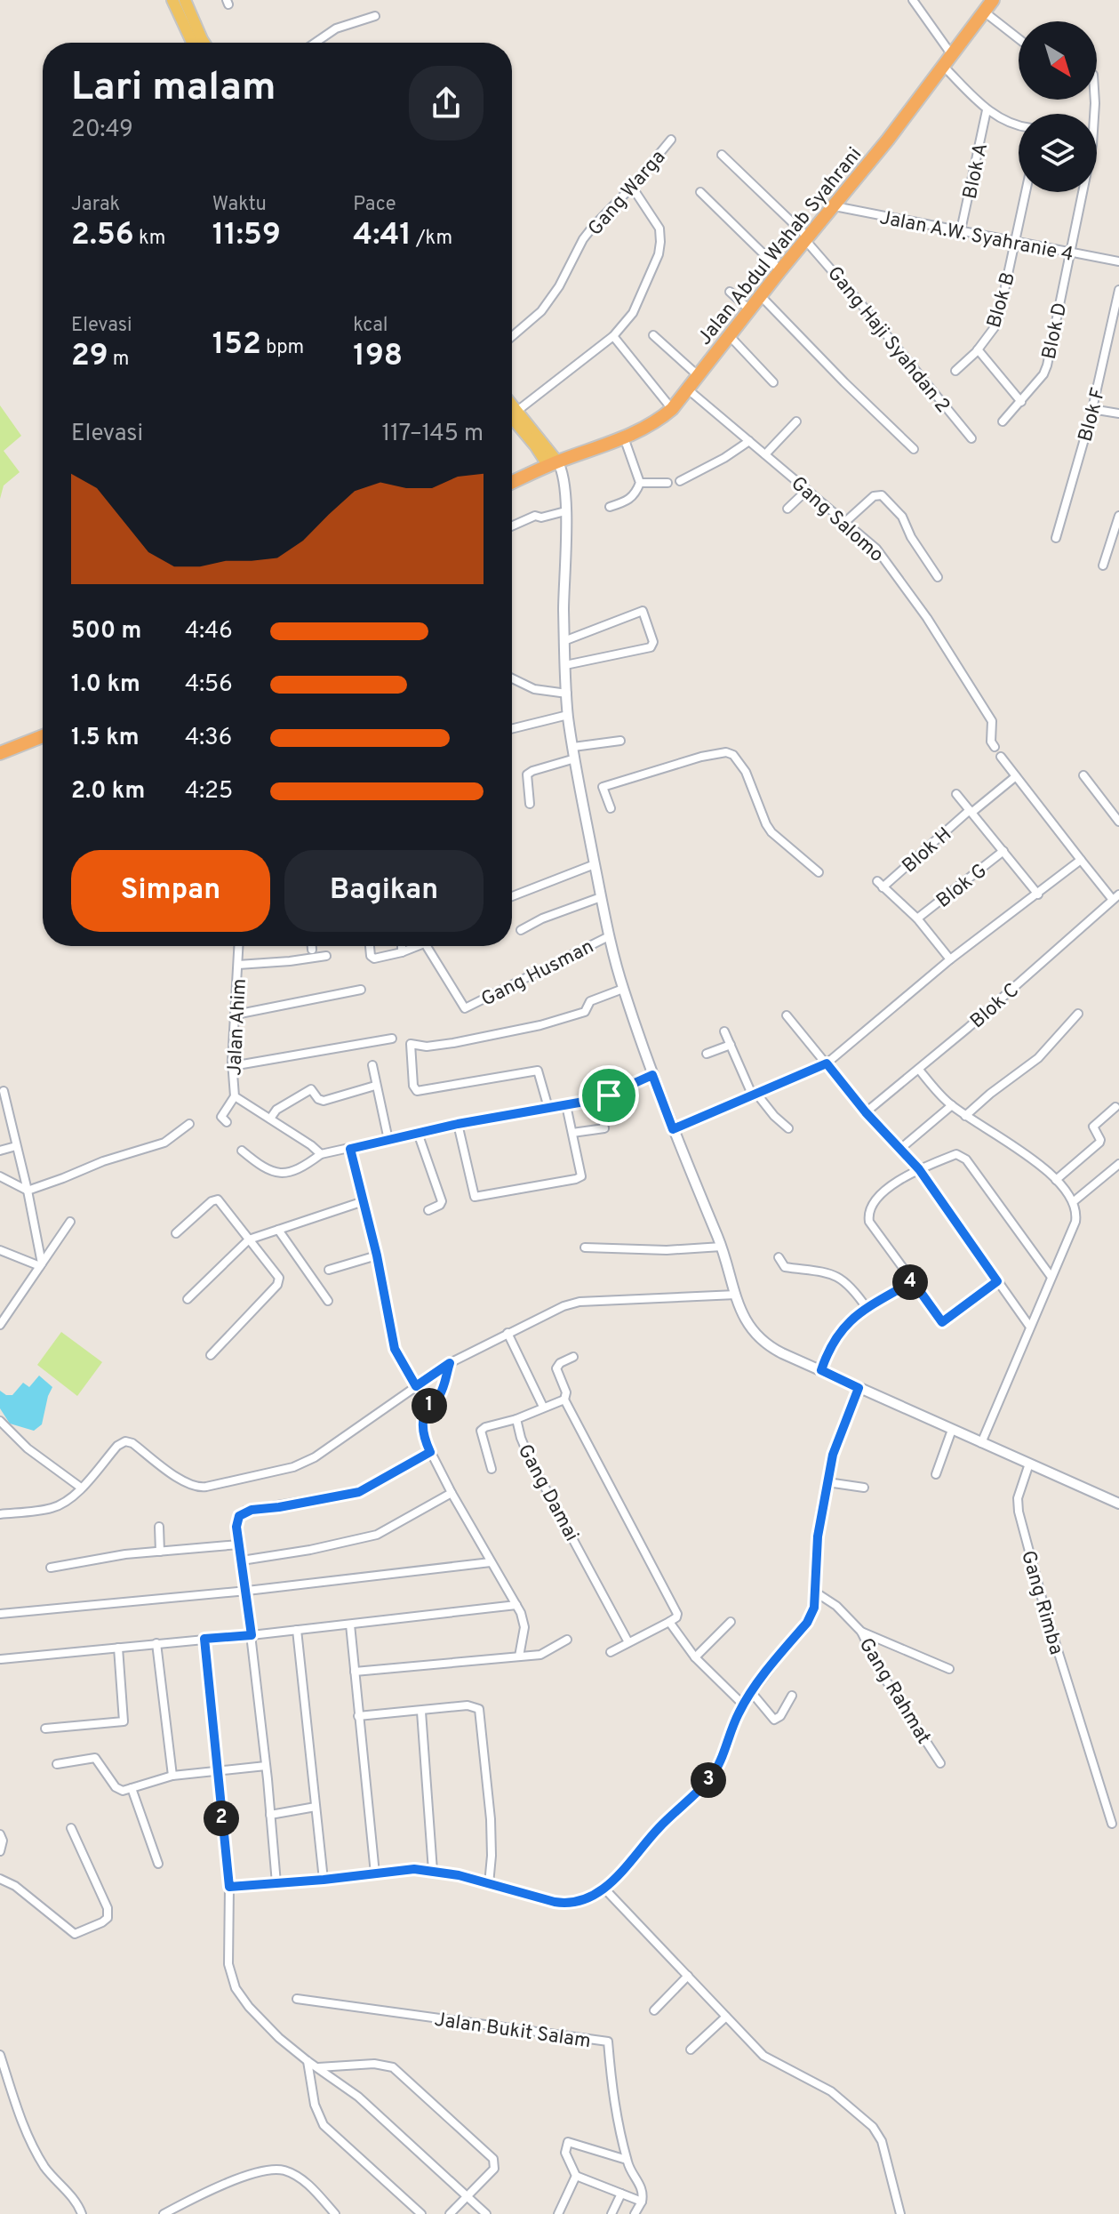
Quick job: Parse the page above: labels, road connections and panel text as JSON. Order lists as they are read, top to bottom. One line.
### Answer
{"streets":{"highway":["Jalan Abdul Wahab Syahrani"],"street":["Blok A","Gang Warga","Jalan A.W. Syahranie 4","Blok B","Blok D","Gang Haji Syahdan 2","Blok F","Gang Salomo","Blok H","Blok G","Gang Husman","Blok C","Jalan Ahim","Gang Damai","Gang Rimba","Gang Rahmat","Jalan Bukit Salam"]},"crossings":[["Blok A","Jalan A.W. Syahranie 4"],["Jalan A.W. Syahranie 4","Jalan Abdul Wahab Syahrani"],["Jalan A.W. Syahranie 4","Blok B"],["Jalan A.W. Syahranie 4","Blok D"],["Jalan Abdul Wahab Syahrani","Gang Haji Syahdan 2"],["Jalan Abdul Wahab Syahrani","Gang Salomo"],["Blok H","Blok G"]],"north":"bottom right","page":{"heading":["Lari malam","20:49"],"stats":[["Jarak","2.56 km"],["Waktu","11:59"],["Pace","4:41 /km"],["Elevasi","29 m"],["152 bpm"],["kcal","198"]],"chart":["Elevasi","117–145 m"],"list":[{"name":"500 m","note":"4:46"},{"name":"1.0 km","note":"4:56"},{"name":"1.5 km","note":"4:36"},{"name":"2.0 km","note":"4:25"}],"buttons":["Simpan","Bagikan"],"pins":["4","1","3","2"]}}
